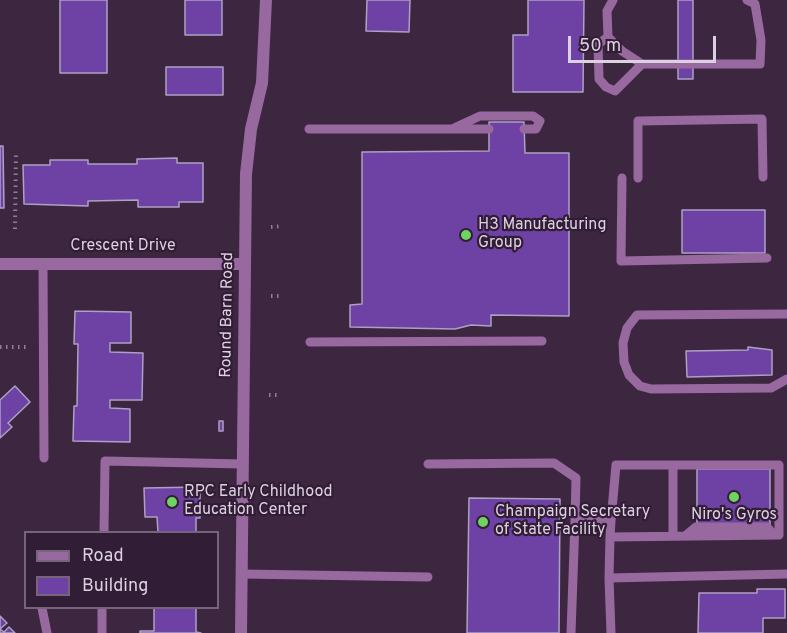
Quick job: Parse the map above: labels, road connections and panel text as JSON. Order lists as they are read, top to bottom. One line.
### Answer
{"streets":{"street":["Crescent Drive","Round Barn Road"]},"crossings":[["Crescent Drive","Round Barn Road"]],"places":["H3 Manufacturing Group","Niro's Gyros","RPC Early Childhood Education Center","Champaign Secretary of State Facility"],"legend":["Road","Building"],"scale_bar":"50 m"}
